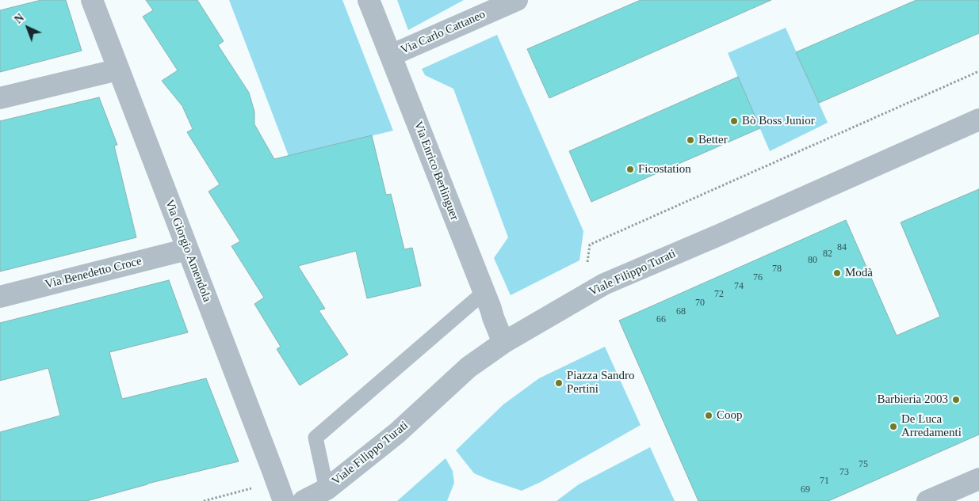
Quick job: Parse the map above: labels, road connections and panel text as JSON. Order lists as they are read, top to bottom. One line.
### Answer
{"streets":{"street":["Via Carlo Cattaneo","Via Enrico Berlinguer","Via Giorgio Amendola","Via Benedetto Croce","Viale Filippo Turati"]},"crossings":[["Via Carlo Cattaneo","Via Enrico Berlinguer"],["Via Enrico Berlinguer","Viale Filippo Turati"],["Via Giorgio Amendola","Via Benedetto Croce"]],"places":["Bò Boss Junior","Better","Ficostation","Modà","Piazza Sandro Pertini","Barbieria 2003","Coop","De Luca Arredamenti"],"house_numbers":["84","82","80","78","76","74","72","70","68","66","75","73","71","69"],"north":"top left"}
